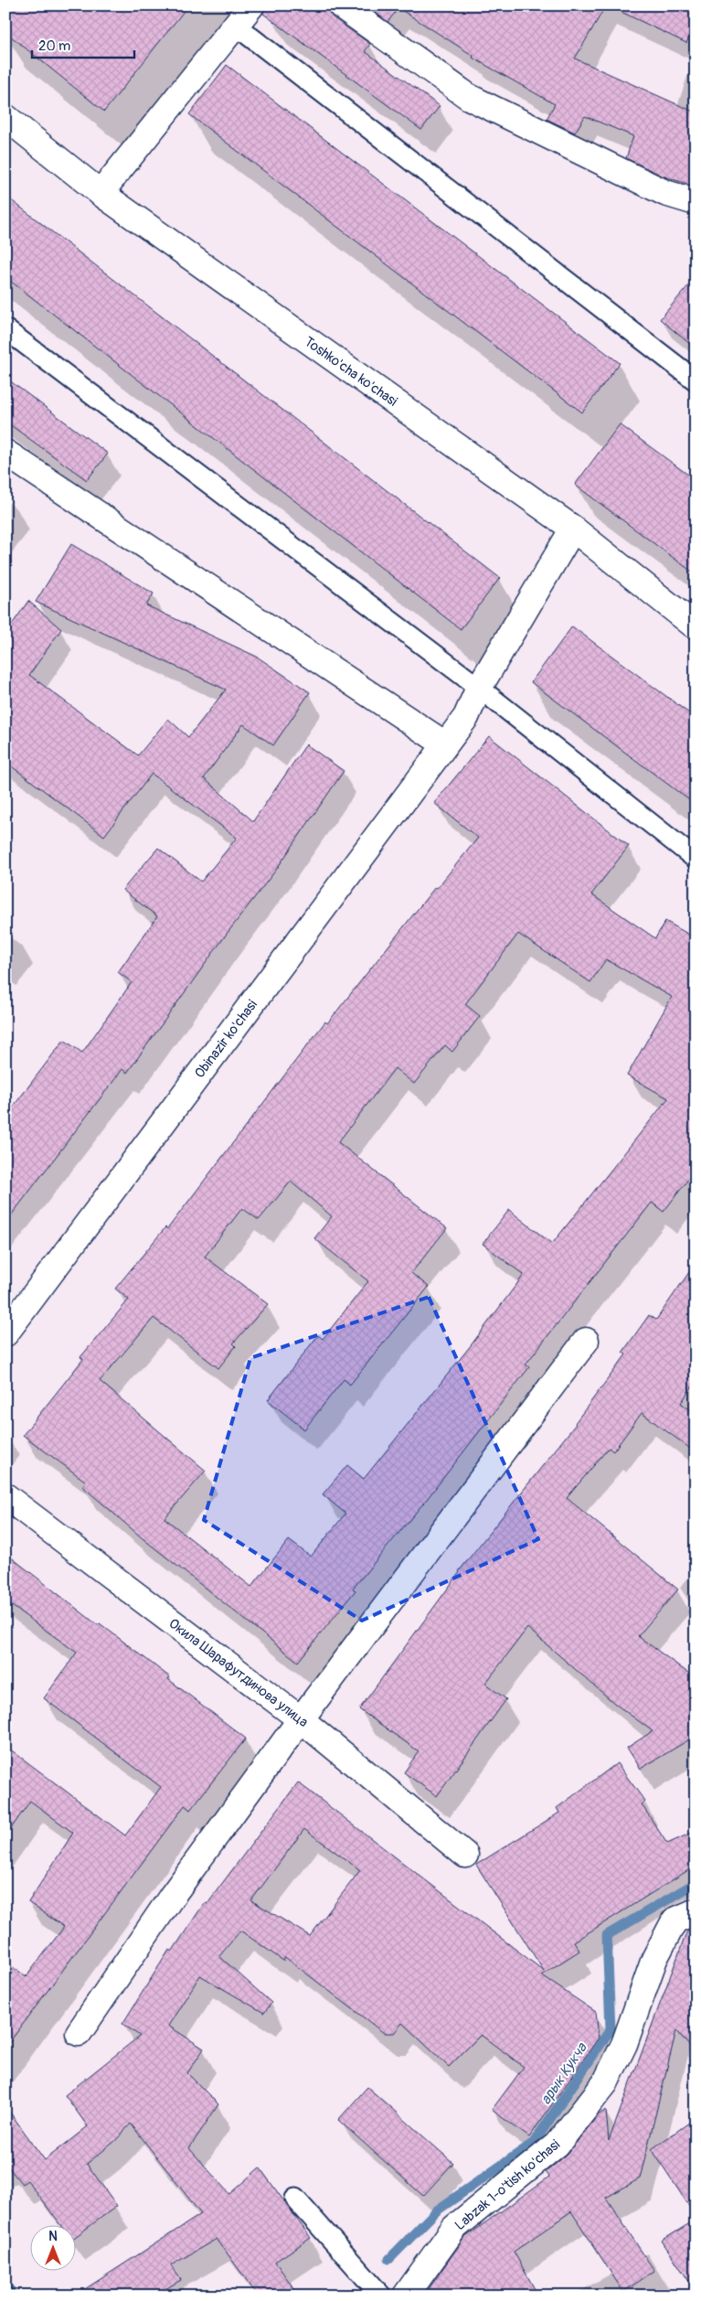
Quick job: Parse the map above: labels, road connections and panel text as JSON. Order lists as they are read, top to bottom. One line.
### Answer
{"streets":{"street":["Toshko'cha ko'chasi","Obinazir ko'chasi","Окила Шарафутдинова улица","Labzak 1-o'tish ko'chasi"]},"crossings":[["Toshko'cha ko'chasi","Obinazir ko'chasi"]],"water":["арык Кукча"],"scale_bar":"20 m","north":"top"}
